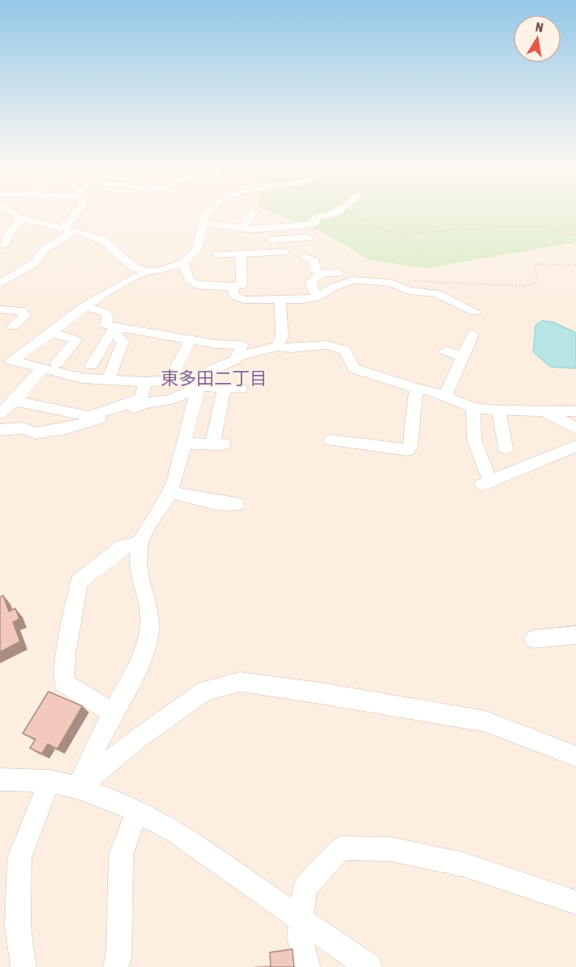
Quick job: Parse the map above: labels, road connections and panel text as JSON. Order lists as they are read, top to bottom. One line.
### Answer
{"districts":["東多田二丁目"],"north":"top"}
